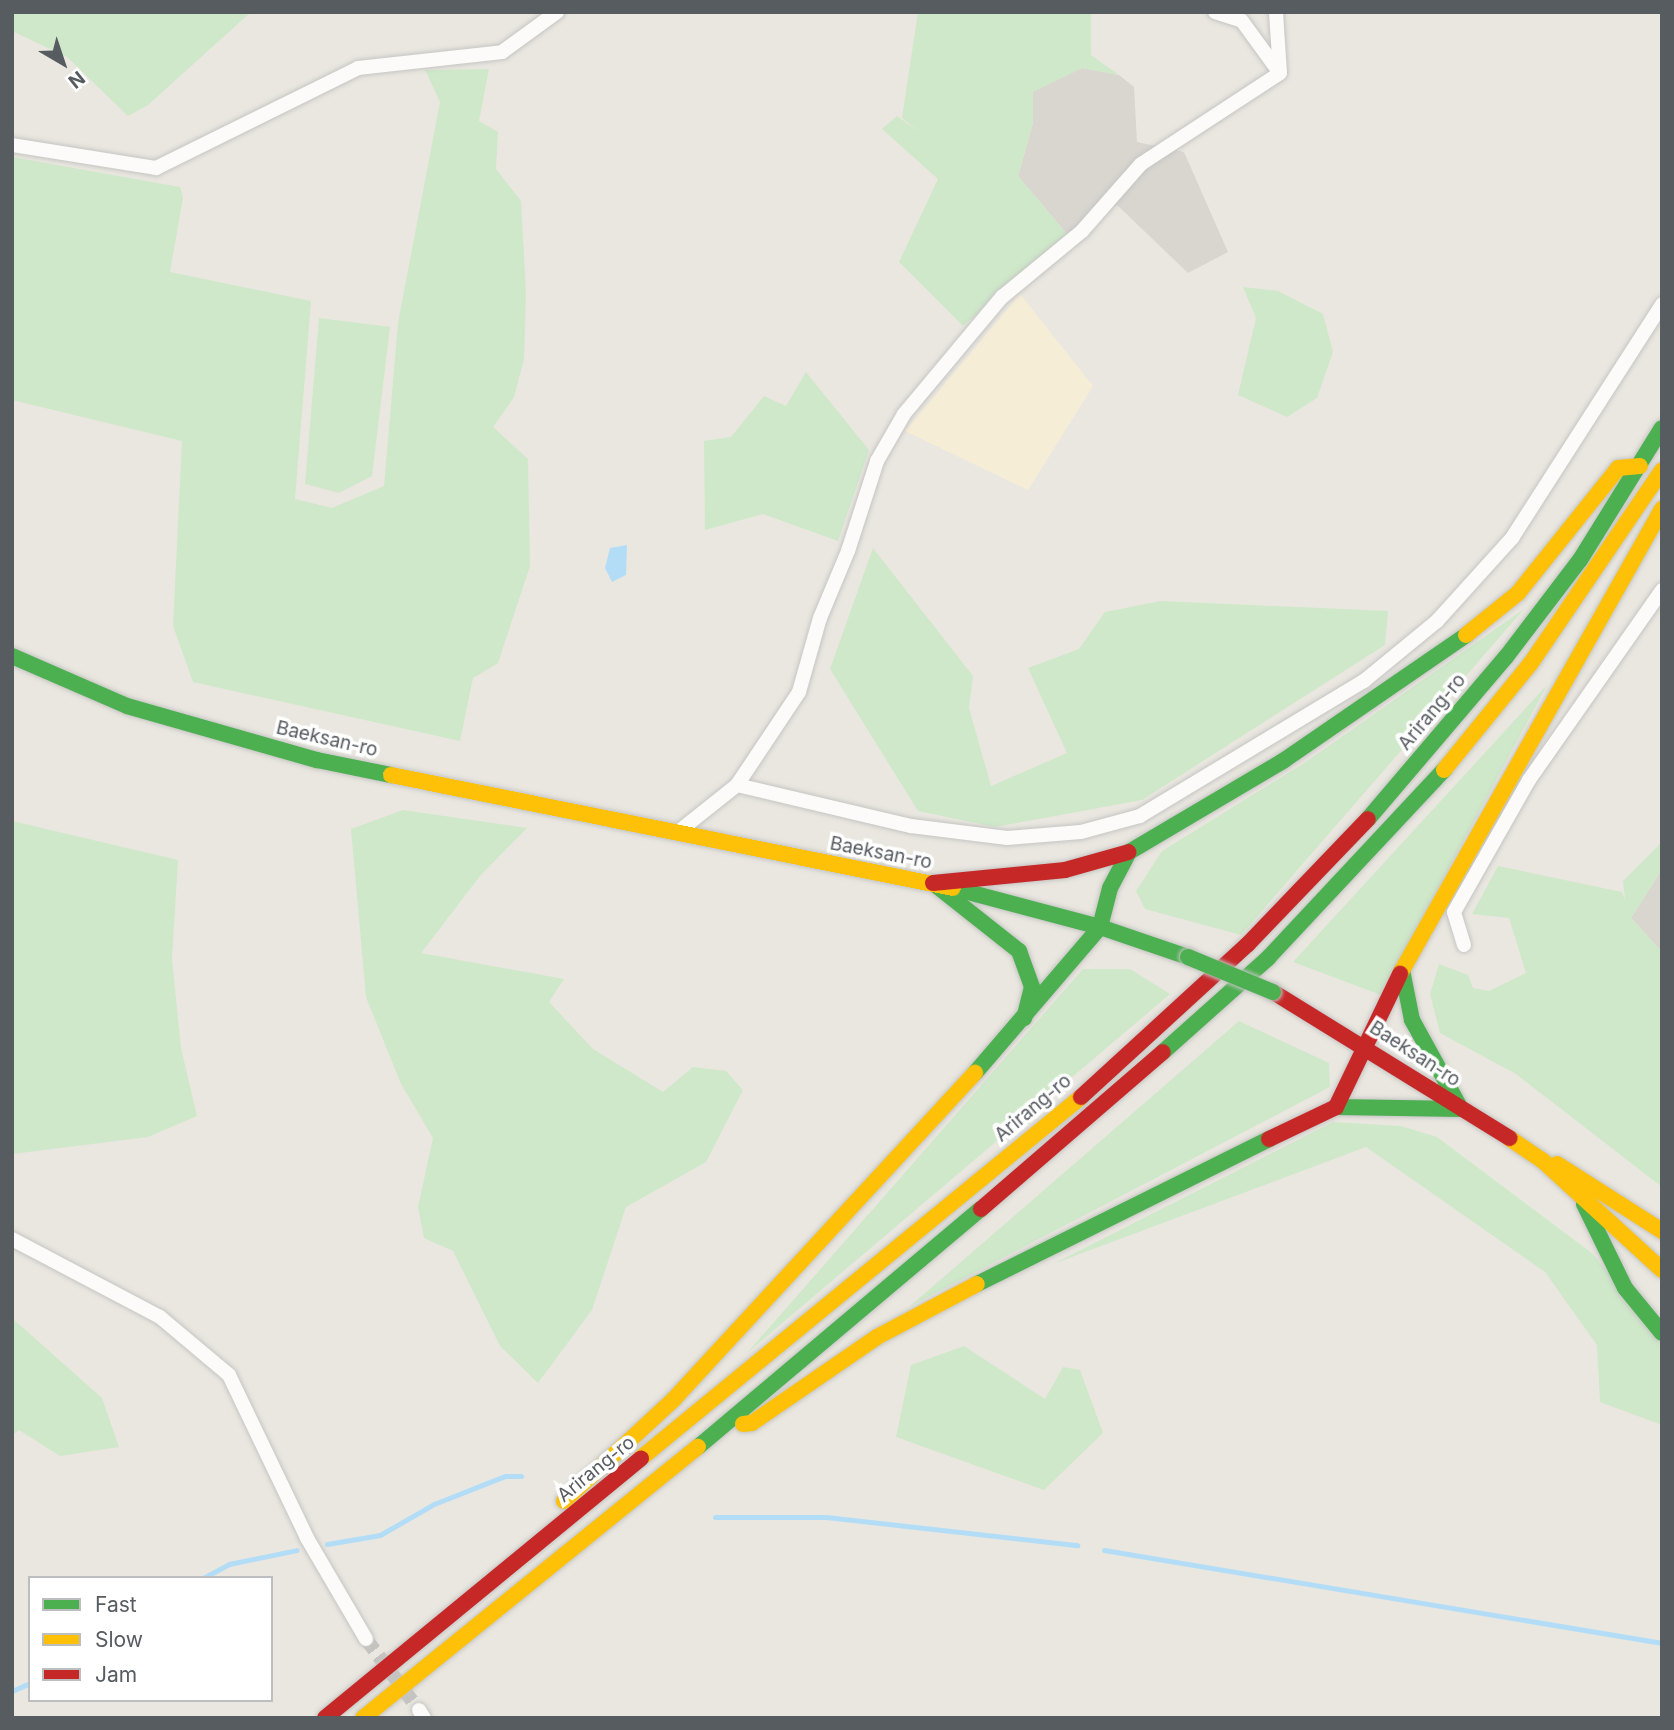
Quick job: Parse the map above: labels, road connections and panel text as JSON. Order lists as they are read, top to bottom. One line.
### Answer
{"streets":{"main road":["Arirang-ro","Baeksan-ro"]},"legend":["Fast","Slow","Jam"],"north":"bottom right"}
